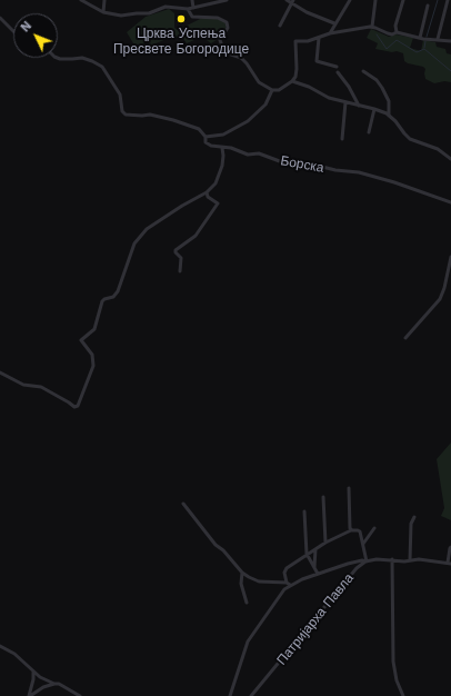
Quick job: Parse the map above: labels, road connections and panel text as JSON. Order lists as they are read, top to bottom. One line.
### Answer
{"streets":{"street":["Борска","Патријарха Павла"]},"places":["Црква Успења Пресвете Богородице"],"north":"top left"}
